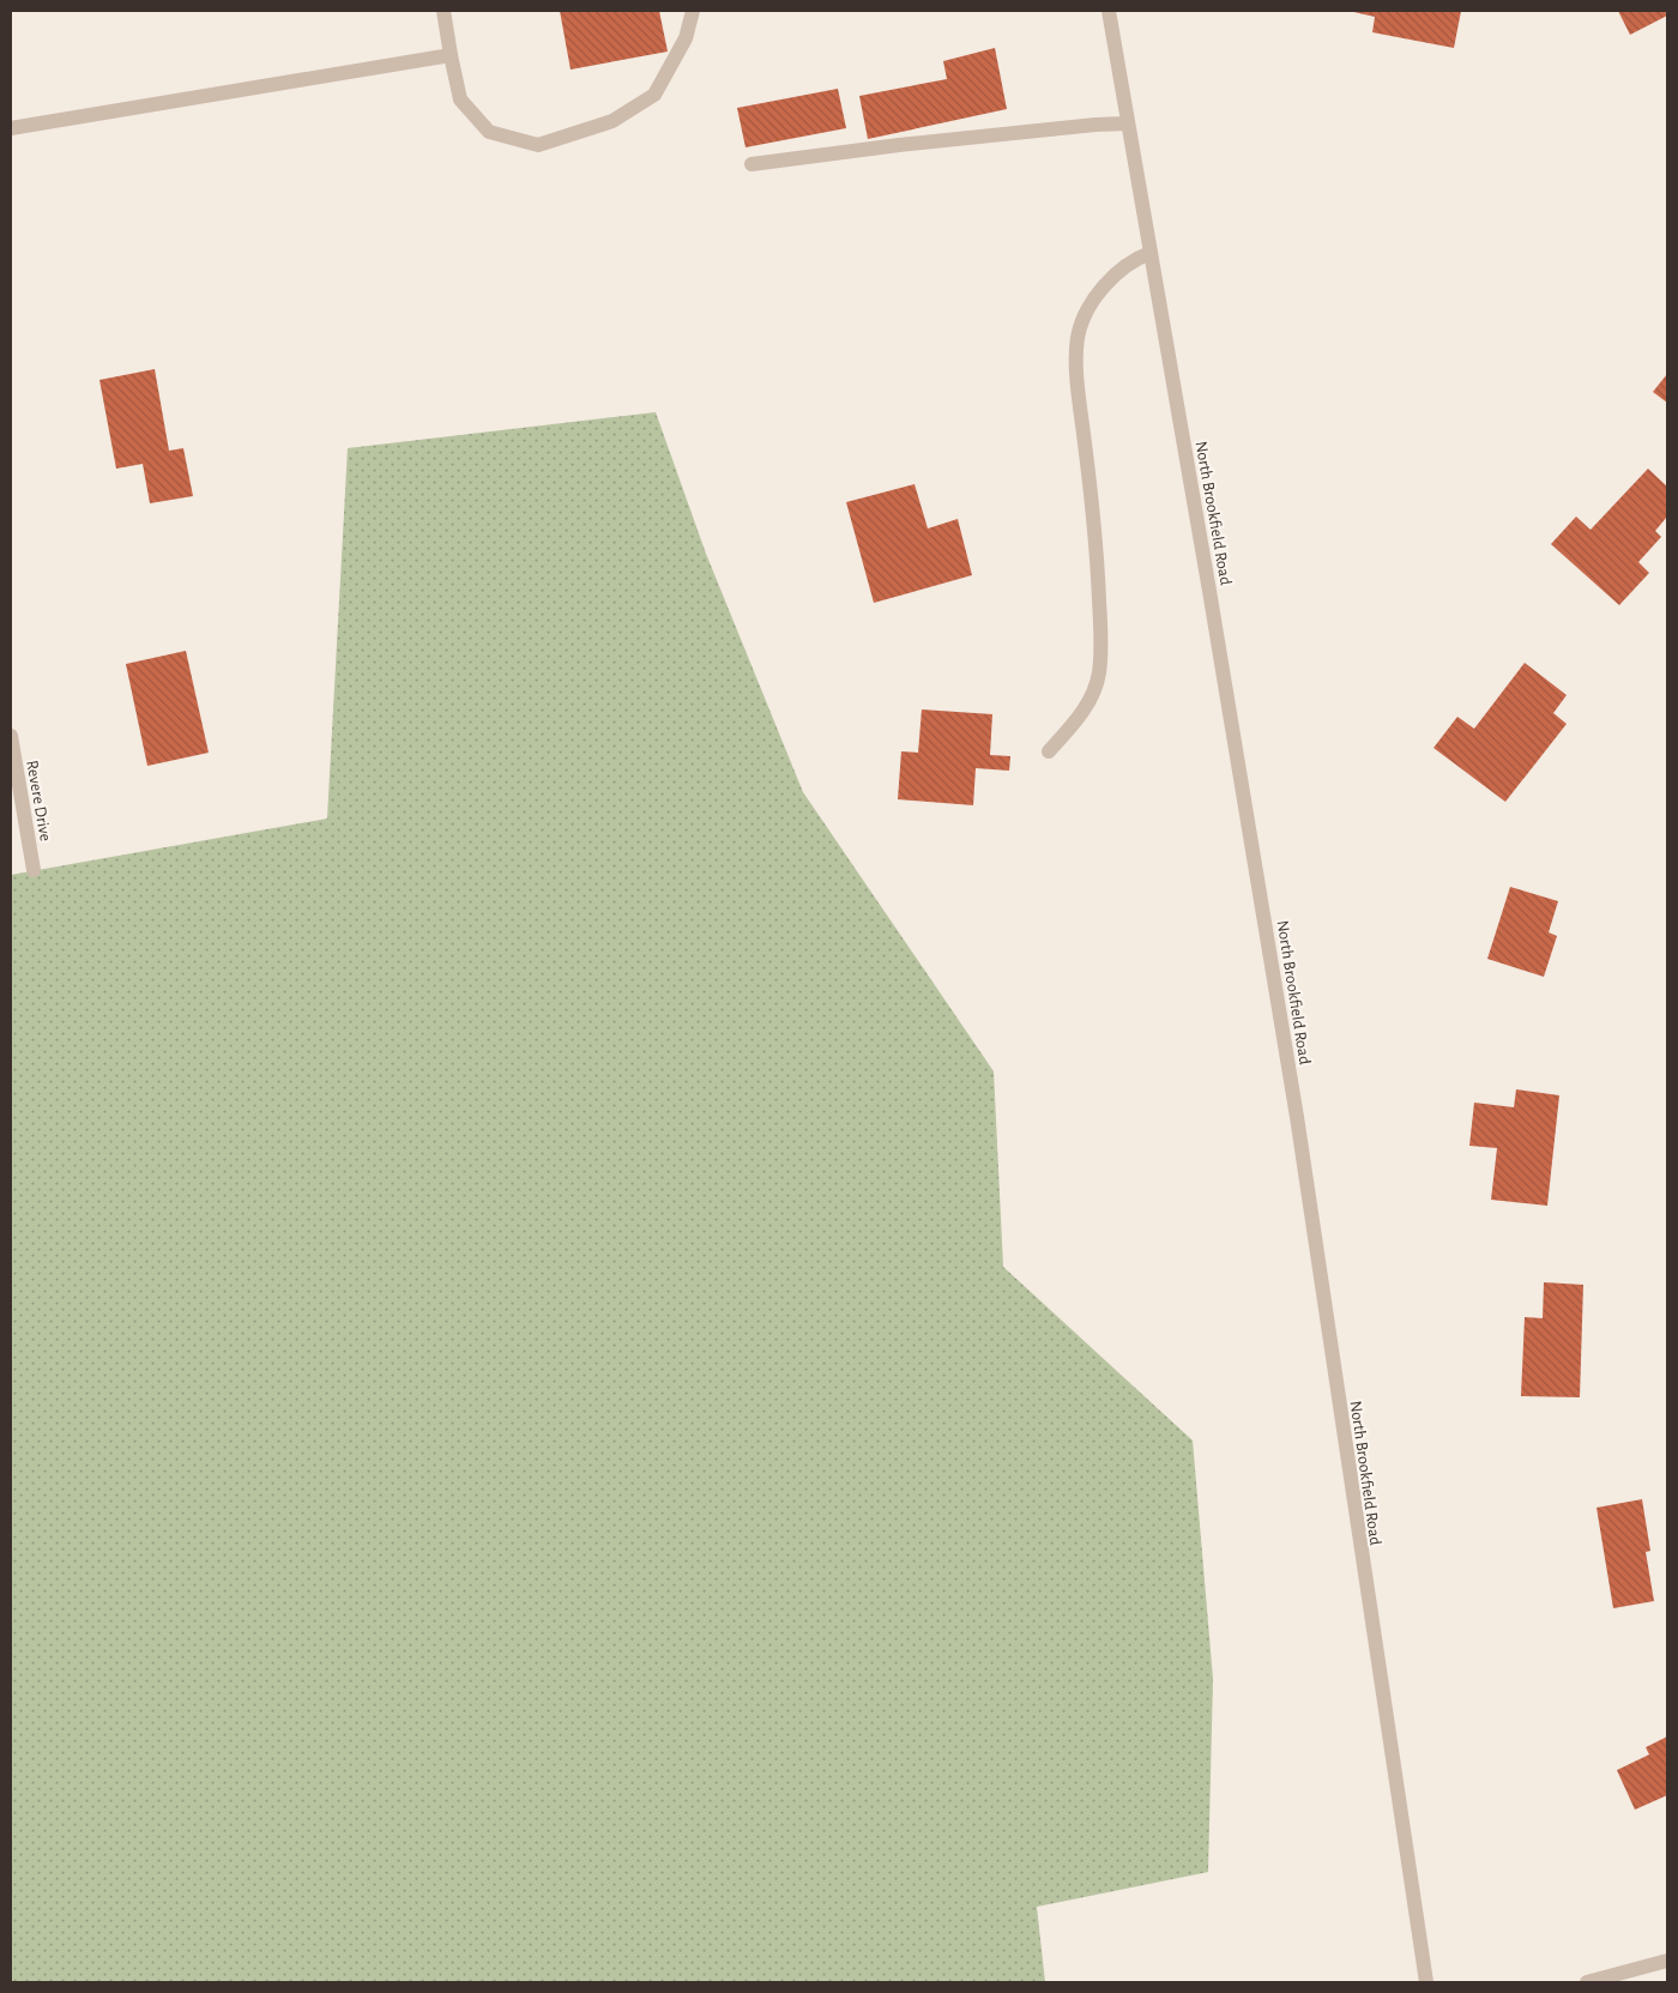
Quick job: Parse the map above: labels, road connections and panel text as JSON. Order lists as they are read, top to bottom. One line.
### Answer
{"streets":{"street":["North Brookfield Road","Revere Drive"]}}
